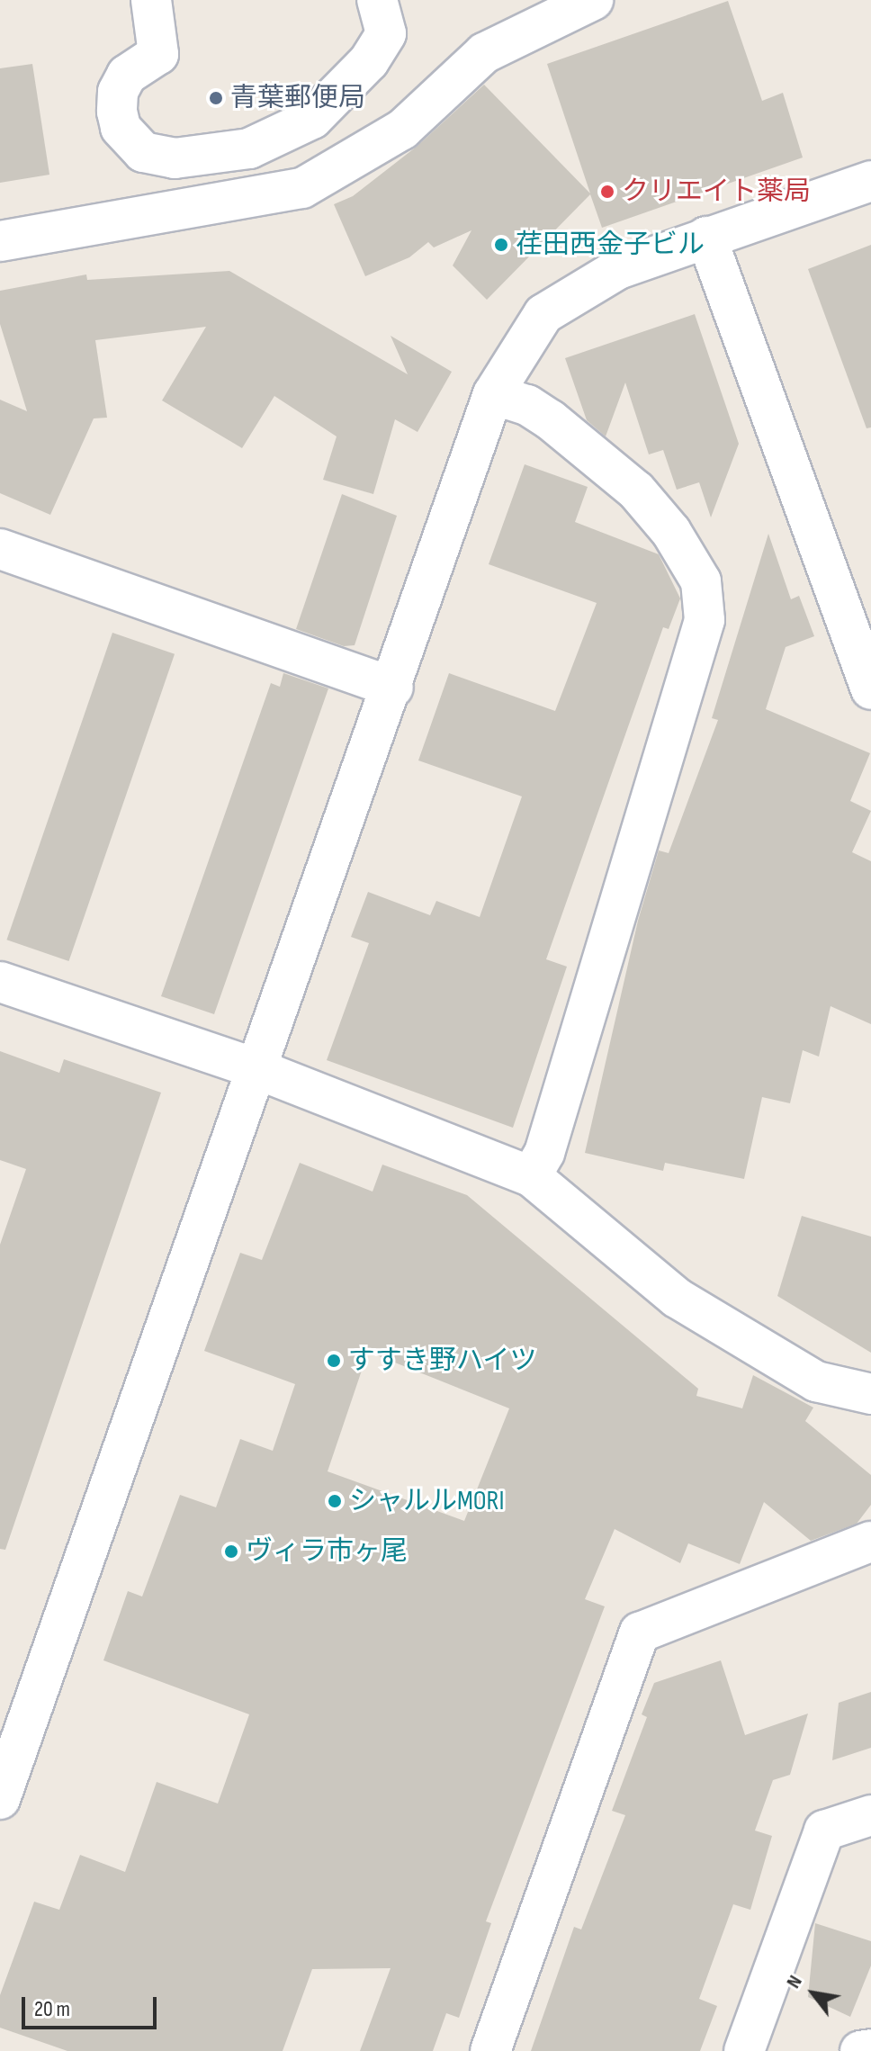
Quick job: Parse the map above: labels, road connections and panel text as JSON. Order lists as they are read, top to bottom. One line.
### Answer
{"places":["青葉郵便局","クリエイト薬局","荏田西金子ビル","すすき野ハイツ","シャルルMORI","ヴィラ市ヶ尾"],"scale_bar":"20 m","north":"top left"}
